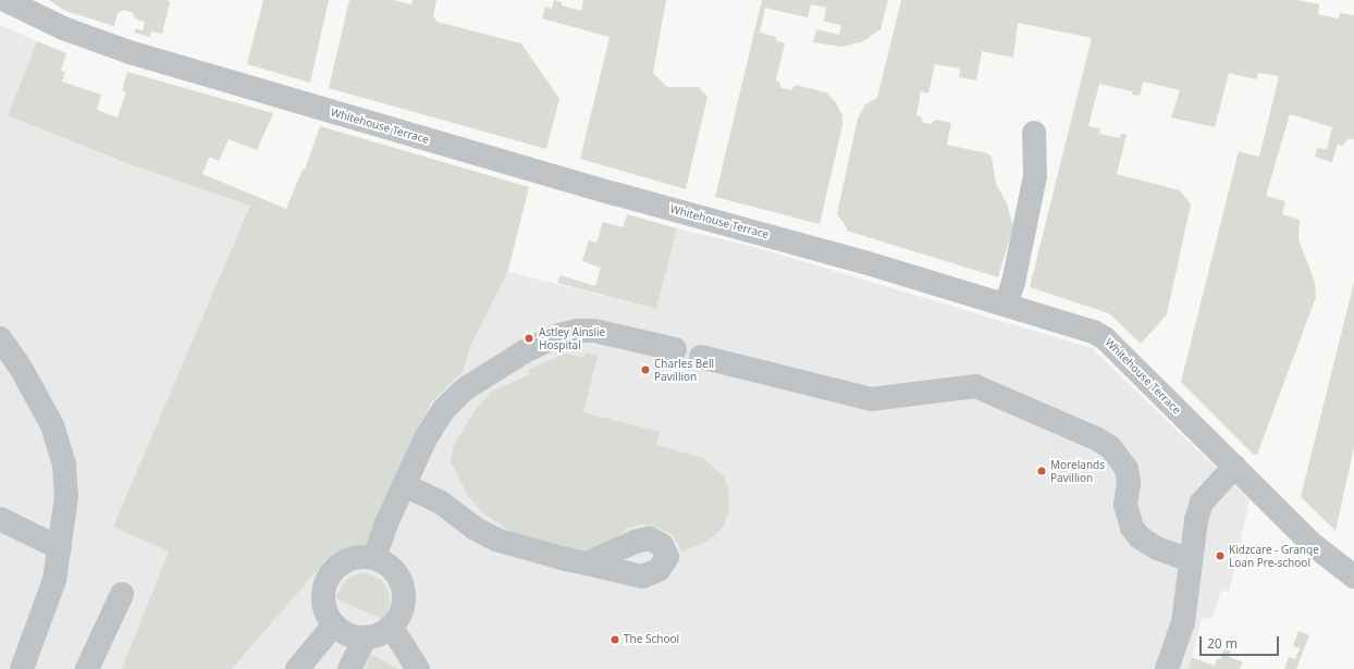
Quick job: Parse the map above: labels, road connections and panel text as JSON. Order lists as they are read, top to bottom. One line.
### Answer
{"streets":{"street":["Whitehouse Terrace"]},"places":["Astley Ainslie Hospital","Charles Bell Pavillion","Morelands Pavillion","Kidzcare - Grange Loan Pre-school","The School"],"scale_bar":"20 m"}
